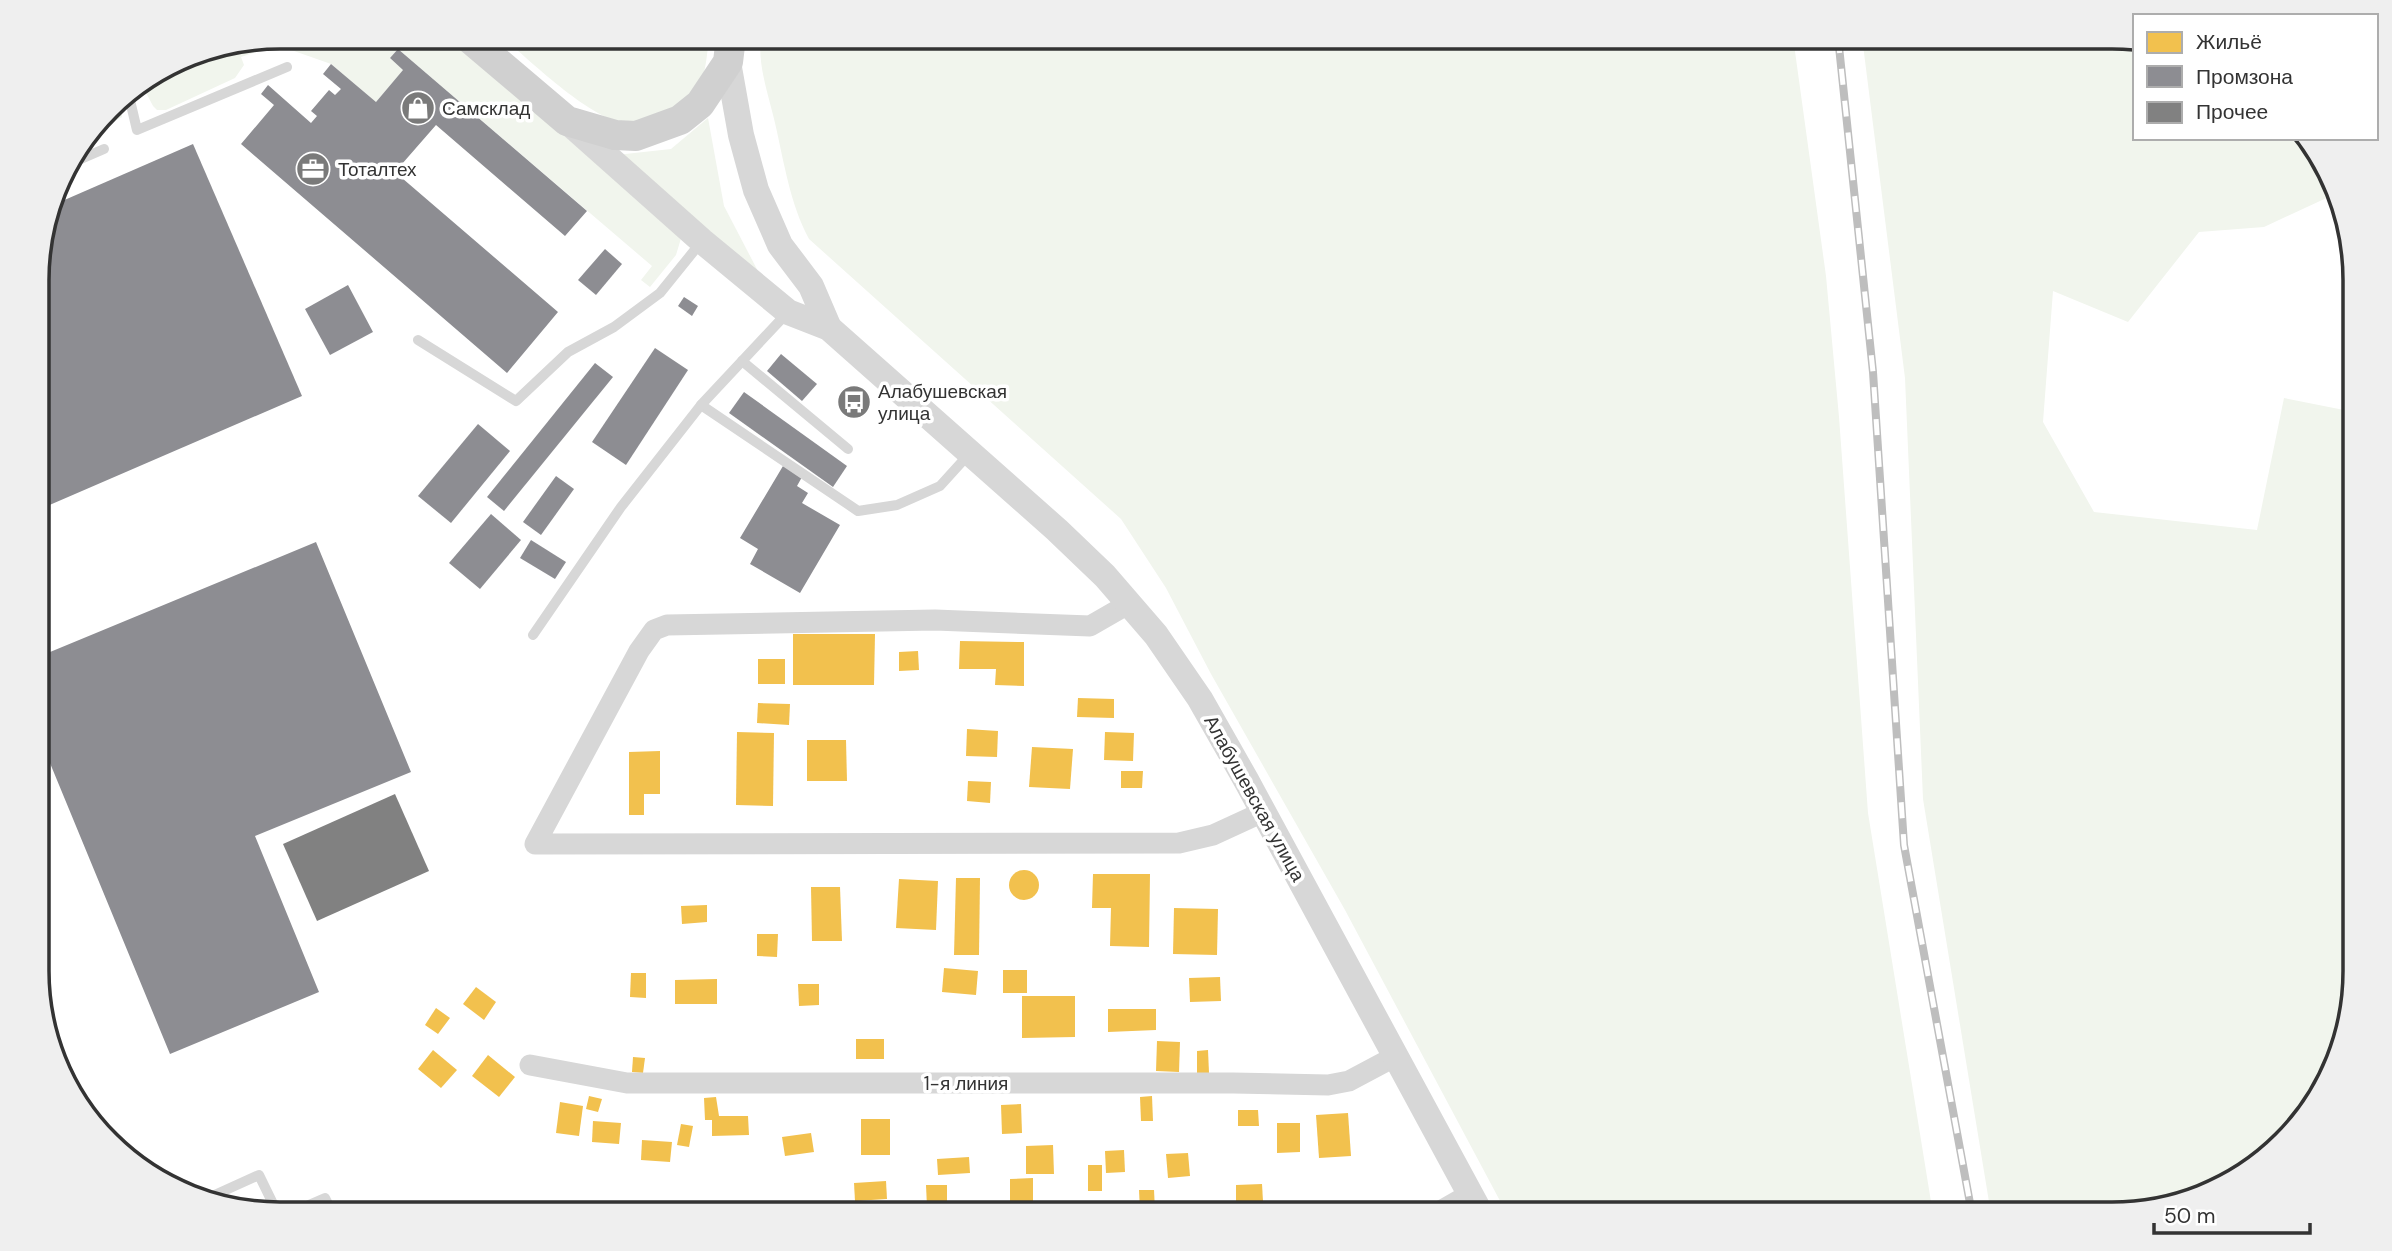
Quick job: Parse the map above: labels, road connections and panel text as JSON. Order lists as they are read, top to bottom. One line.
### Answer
{"streets":{"street":["Алабушевская улица","1-я линия"]},"crossings":[["Алабушевская улица","1-я линия"]],"places":{"shop":["Самсклад"],"office":["Тоталтех"],"bus stop":["Алабушевская улица"]},"legend":["Жильё","Промзона","Прочее"],"scale_bar":"50 m"}
